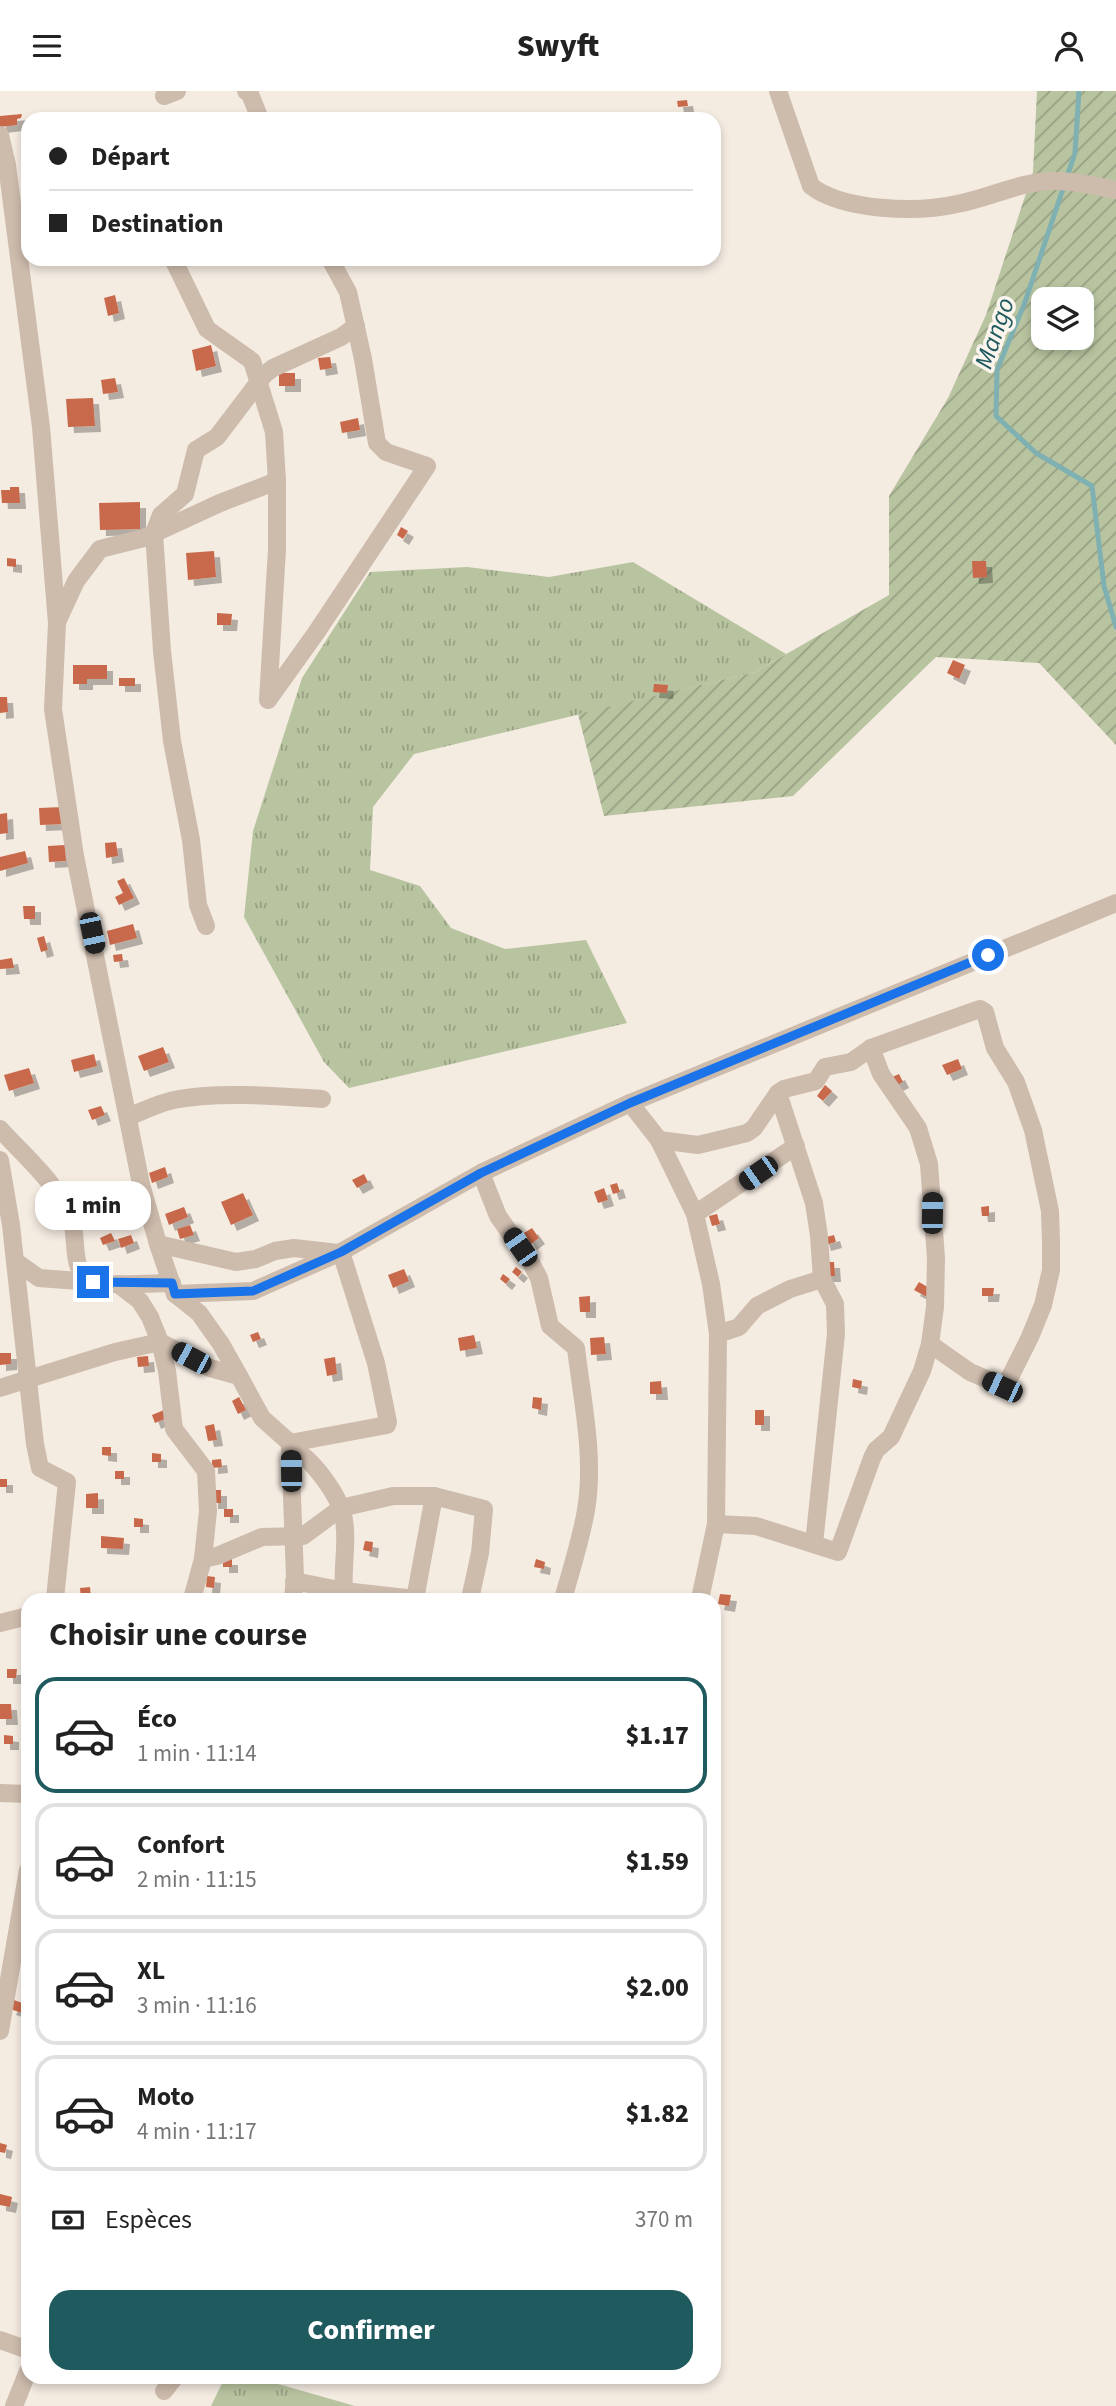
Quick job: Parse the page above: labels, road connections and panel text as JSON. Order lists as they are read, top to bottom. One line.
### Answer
{"water":["Mango"],"page":{"header":"Swyft","banner":["Départ","Destination"],"bubble":"1 min","heading":"Choisir une course","list":[{"name":"Éco","note":"1 min · 11:14","value":"$1.17"},{"name":"Confort","note":"2 min · 11:15","value":"$1.59"},{"name":"XL","note":"3 min · 11:16","value":"$2.00"},{"name":"Moto","note":"4 min · 11:17","value":"$1.82"}],"pay":["Espèces","370 m"],"buttons":"Confirmer"}}
